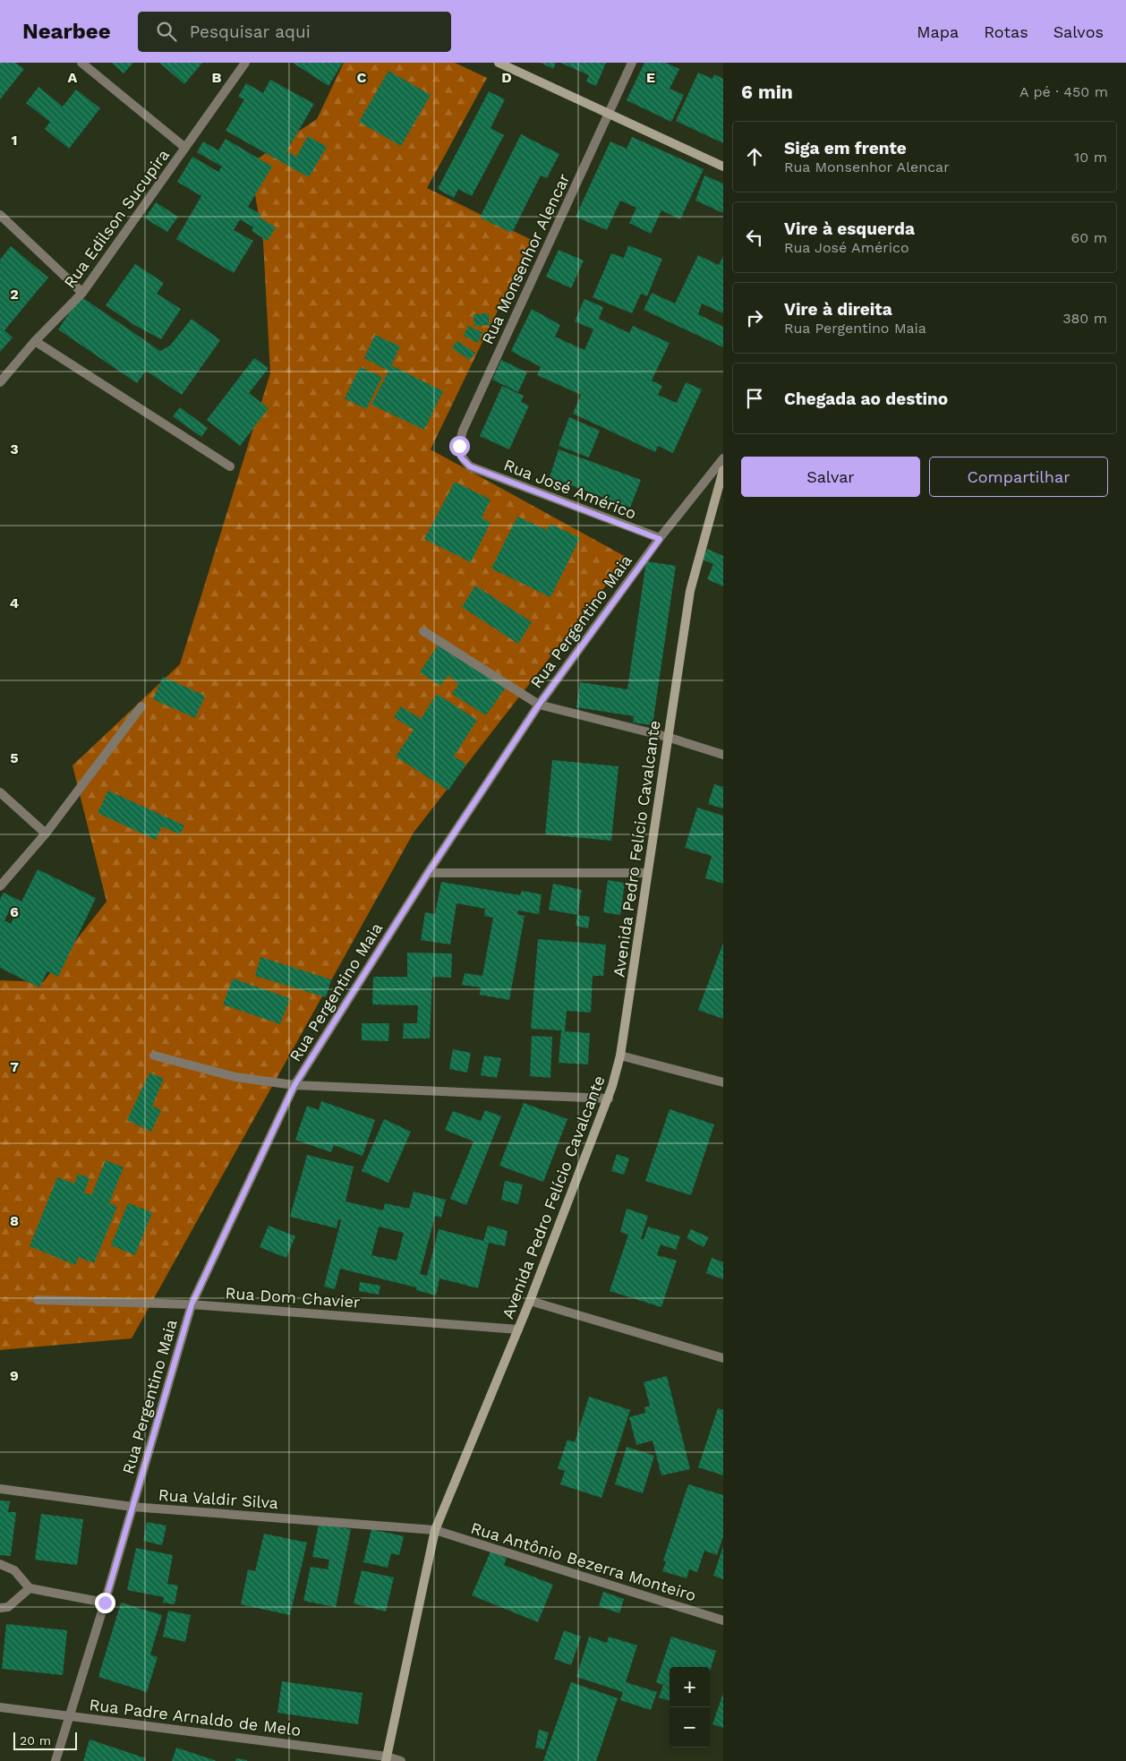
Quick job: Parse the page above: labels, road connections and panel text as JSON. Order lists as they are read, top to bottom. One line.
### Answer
{"streets":{"street":["Rua Edilson Sucupira","Rua Monsenhor Alencar","Rua José Américo","Rua Pergentino Maia","Avenida Pedro Felício Cavalcante","Rua Dom Chavier","Rua Valdir Silva","Rua Antônio Bezerra Monteiro","Rua Padre Arnaldo de Melo"]},"crossings":[["Rua Monsenhor Alencar","Rua José Américo"],["Rua José Américo","Rua Pergentino Maia"],["Rua Pergentino Maia","Rua Dom Chavier"],["Rua Pergentino Maia","Rua Valdir Silva"],["Rua Pergentino Maia","Rua Padre Arnaldo de Melo"],["Avenida Pedro Felício Cavalcante","Rua Dom Chavier"],["Avenida Pedro Felício Cavalcante","Rua Valdir Silva"],["Avenida Pedro Felício Cavalcante","Rua Antônio Bezerra Monteiro"],["Avenida Pedro Felício Cavalcante","Rua Padre Arnaldo de Melo"],["Rua Valdir Silva","Rua Antônio Bezerra Monteiro"]],"scale_bar":"20 m","page":{"header":"Nearbee","search":"Pesquisar aqui","nav":["Mapa","Rotas","Salvos"],"heading":["6 min","A pé · 450 m"],"list":[["Siga em frente","Rua Monsenhor Alencar","10 m"],["Vire à esquerda","Rua José Américo","60 m"],["Vire à direita","Rua Pergentino Maia","380 m"],"Chegada ao destino"],"buttons":["Salvar","Compartilhar"],"map_buttons":["+","−"],"scale":"20 m"},"grid":{"columns":["A","B","C","D","E"],"rows":["1","2","3","4","5","6","7","8","9"]}}
